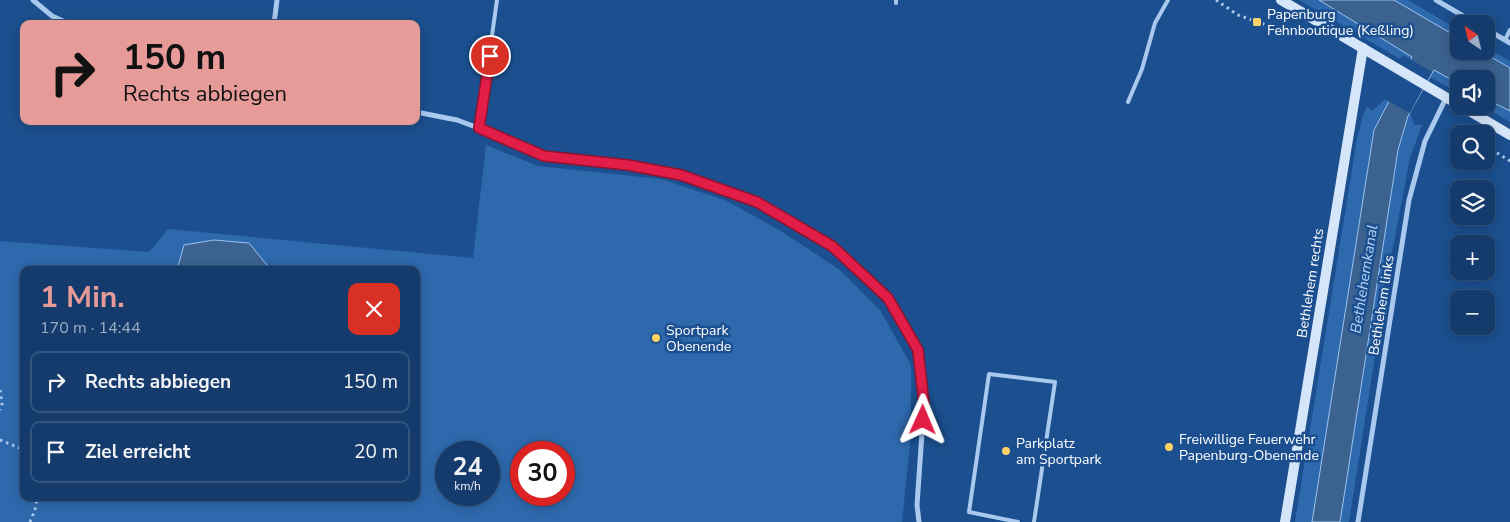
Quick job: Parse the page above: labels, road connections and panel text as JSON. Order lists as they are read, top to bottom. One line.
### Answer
{"streets":{"street":["Bethlehem rechts","Bethlehem links"]},"water":["Bethlehemkanal"],"places":{"transit":["Papenburg Fehnboutique (Keßling)"],"other":["Sportpark Obenende","Freiwillige Feuerwehr Papenburg-Obenende","Parkplatz am Sportpark"]},"north":"top left","page":{"map_buttons":["+","−"],"turn":["150 m","Rechts abbiegen"],"heading":["1 Min.","170 m · 14:44"],"list":[{"name":"Rechts abbiegen","value":"150 m"},{"name":"Ziel erreicht","value":"20 m"}],"speed":"24 km/h","limit":"30"}}
